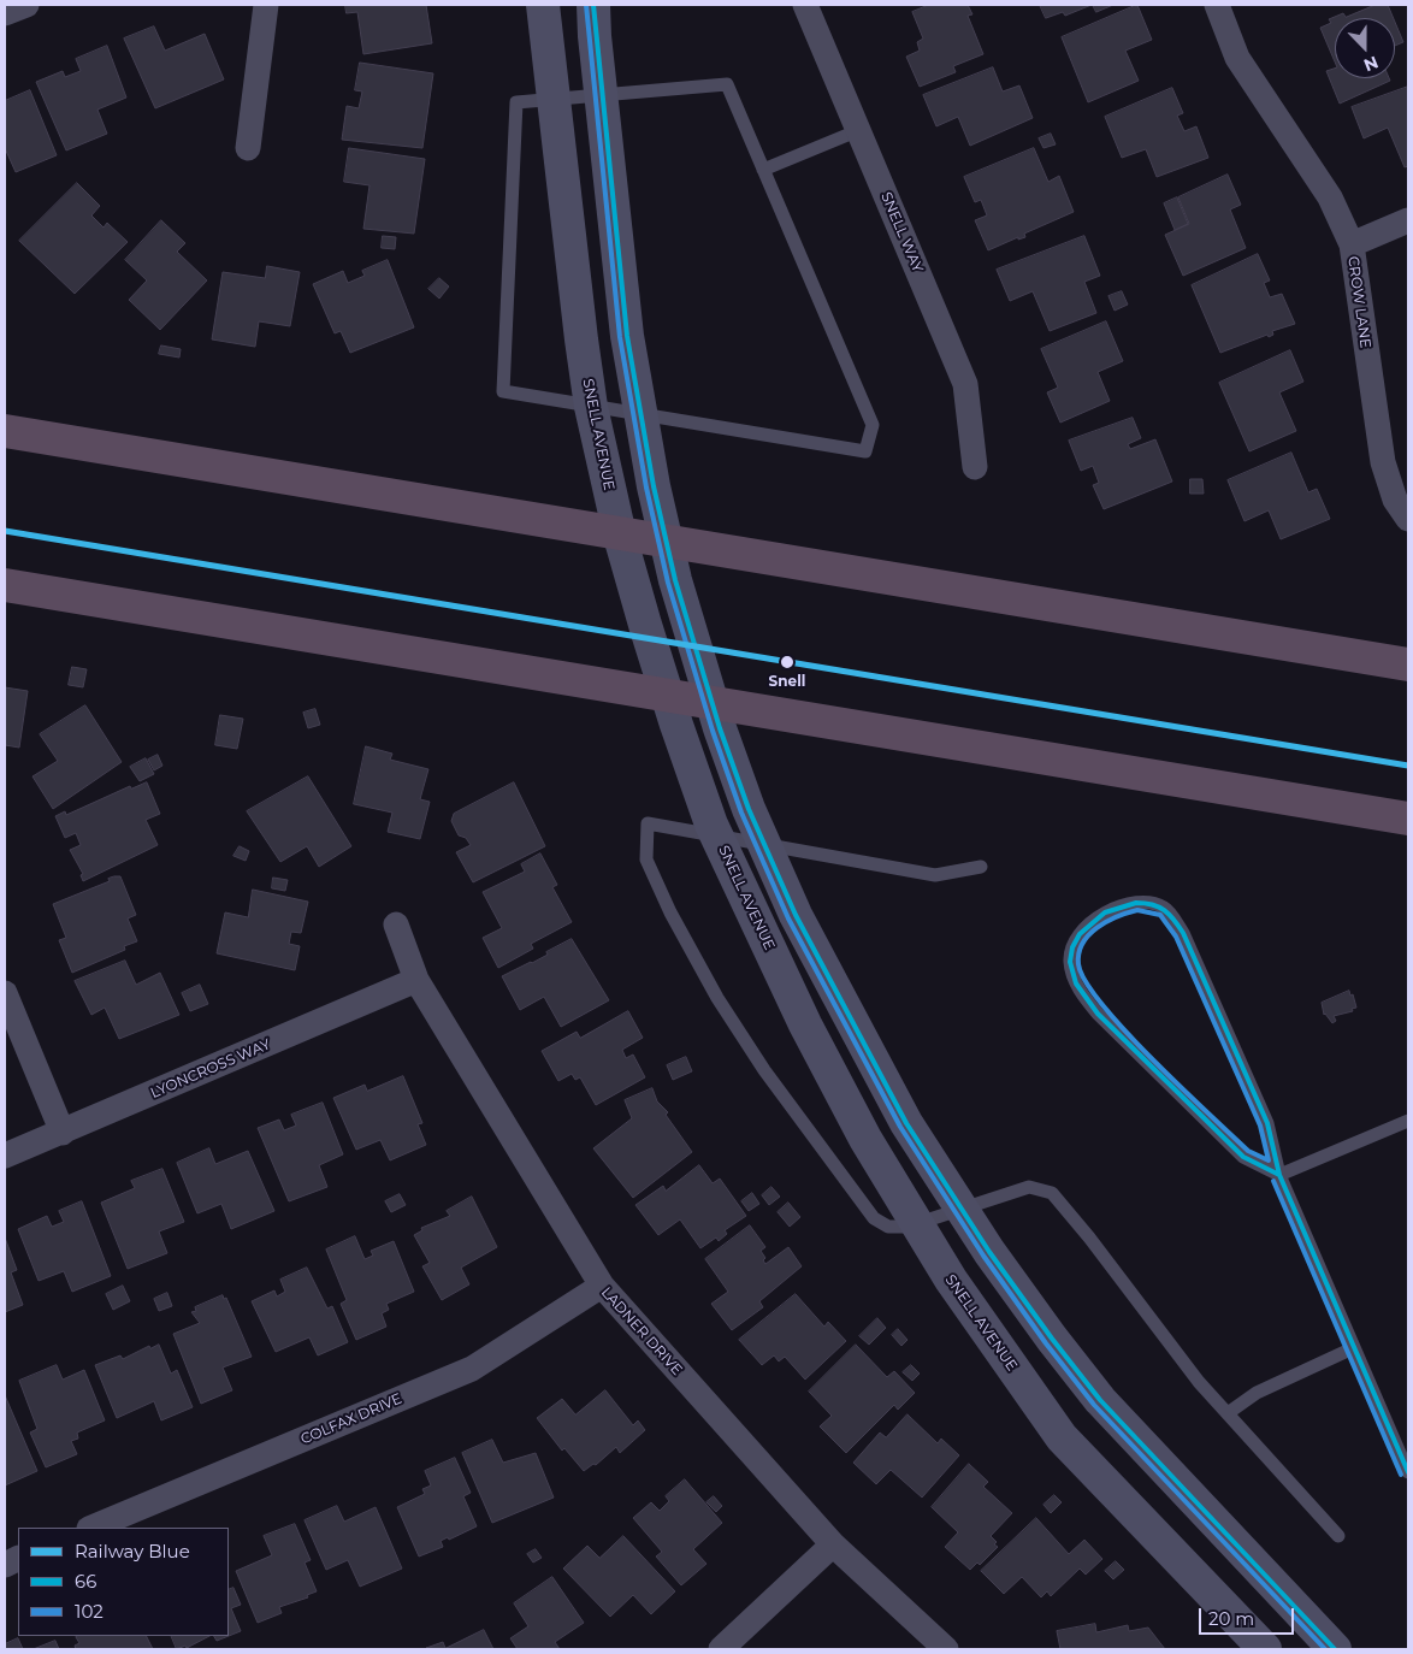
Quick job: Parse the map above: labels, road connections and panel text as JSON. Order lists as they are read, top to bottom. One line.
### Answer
{"streets":{"main road":["SNELL AVENUE"],"street":["SNELL WAY","CROW LANE","LYONCROSS WAY","LADNER DRIVE","COLFAX DRIVE"]},"crossings":[["LYONCROSS WAY","LADNER DRIVE"],["LADNER DRIVE","COLFAX DRIVE"]],"places":["Snell"],"lines":["transit line 66","transit line 102","rail line Blue"],"legend":["Railway Blue","66","102"],"scale_bar":"20 m","north":"bottom"}
